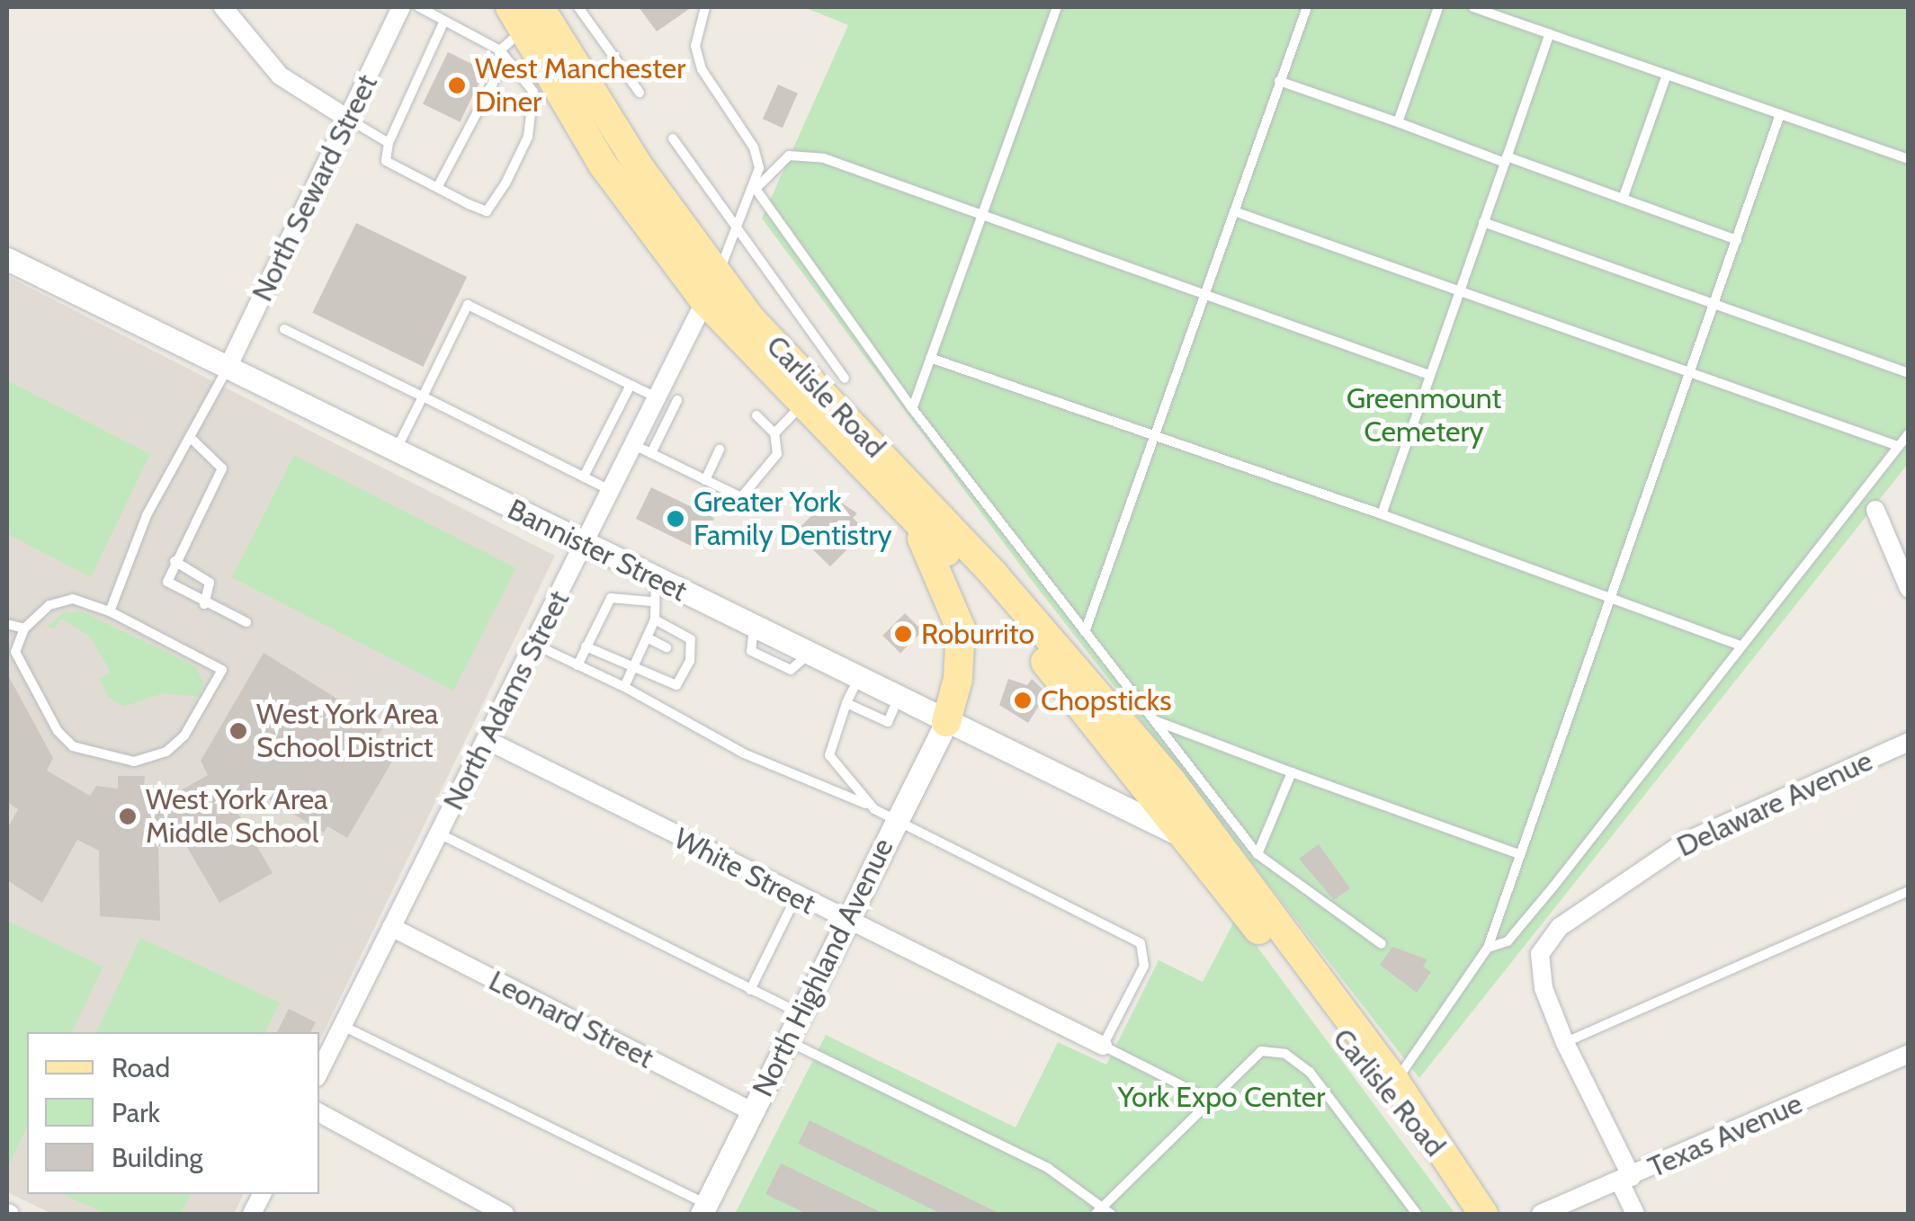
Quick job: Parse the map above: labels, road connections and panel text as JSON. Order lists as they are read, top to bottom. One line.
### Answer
{"streets":{"main road":["Carlisle Road"],"street":["North Seward Street","Bannister Street","North Adams Street","Delaware Avenue","White Street","North Highland Avenue","Leonard Street","Texas Avenue"]},"crossings":[["North Seward Street","Bannister Street"],["Carlisle Road","Bannister Street"],["Carlisle Road","North Adams Street"],["Bannister Street","North Adams Street"],["Bannister Street","North Highland Avenue"],["North Adams Street","White Street"],["North Adams Street","Leonard Street"],["Delaware Avenue","Texas Avenue"],["White Street","North Highland Avenue"],["North Highland Avenue","Leonard Street"]],"parks":["Greenmount Cemetery","York Expo Center"],"places":["West Manchester Diner","Greater York Family Dentistry","Roburrito","Chopsticks","West York Area School District","West York Area Middle School"],"legend":["Road","Park","Building"]}
